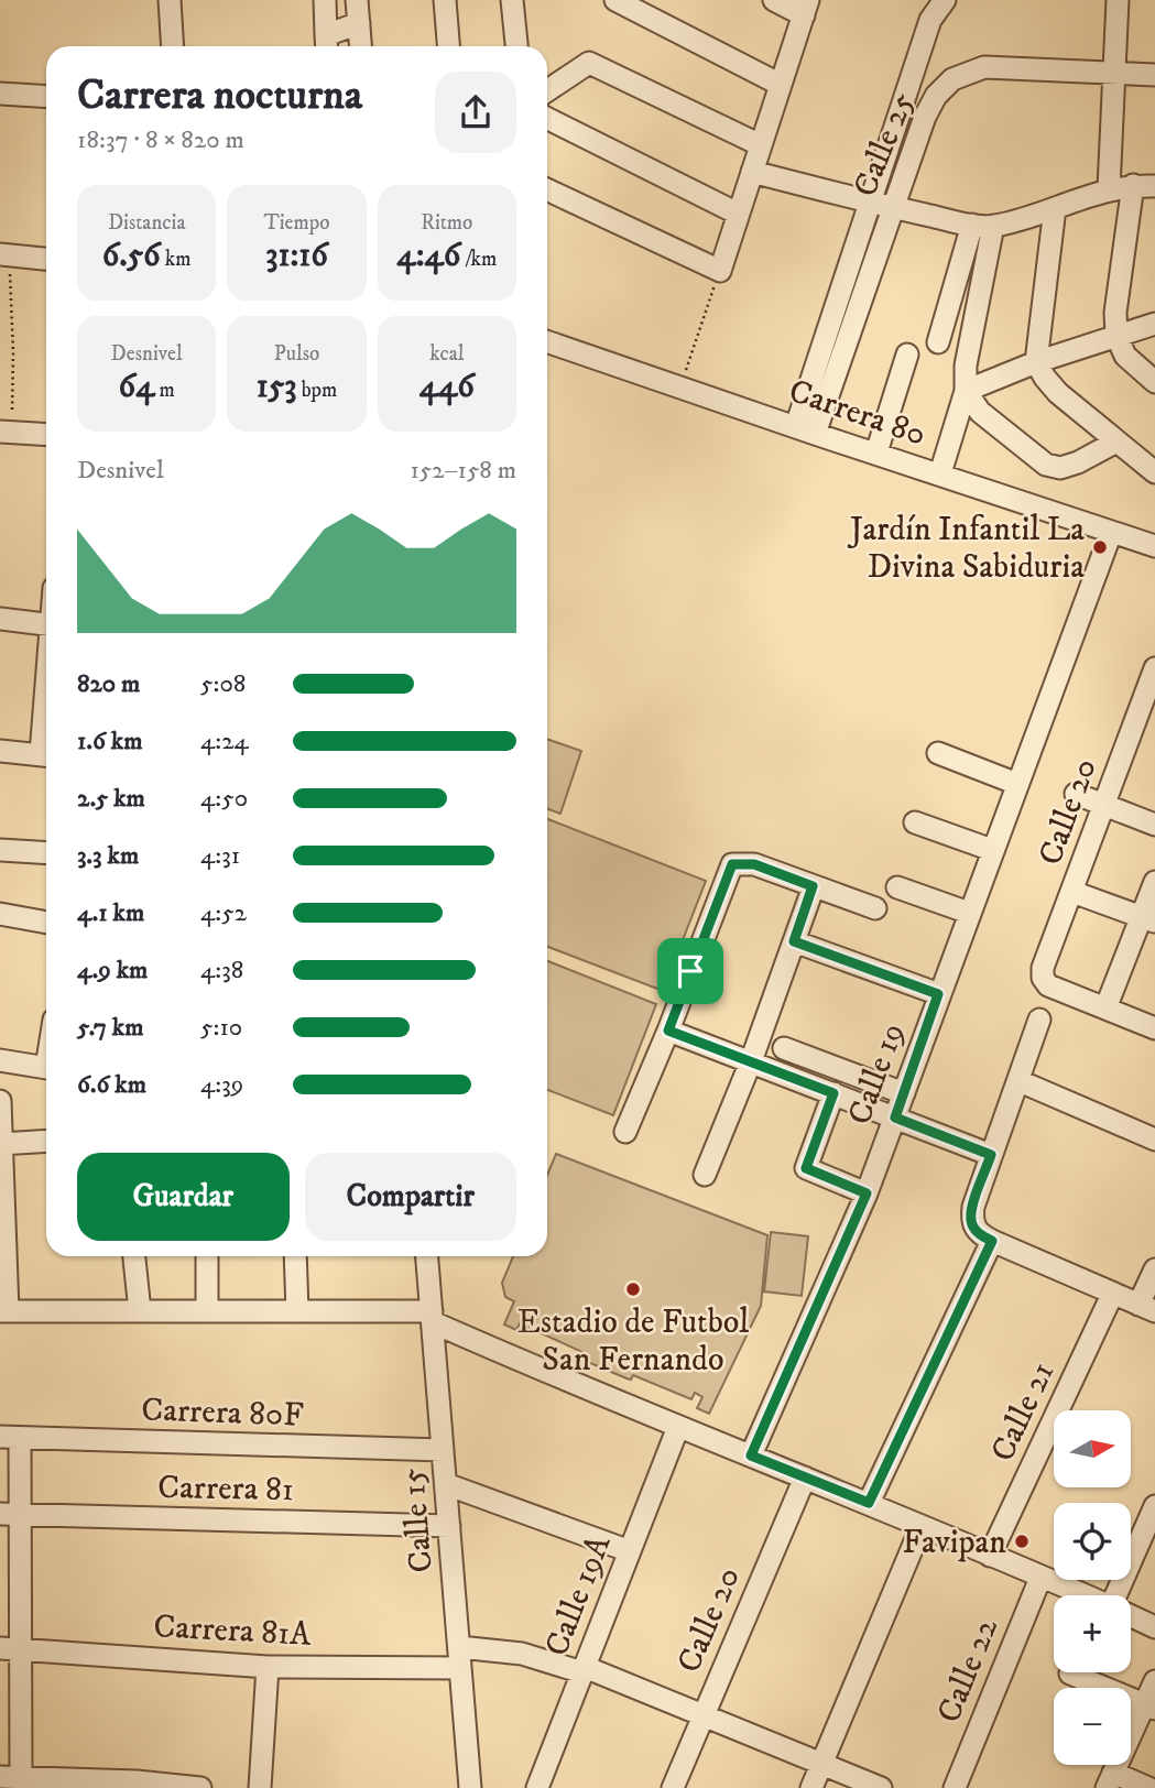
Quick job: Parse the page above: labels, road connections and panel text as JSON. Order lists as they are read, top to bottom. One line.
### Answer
{"streets":{"street":["Calle 25","Carrera 80","Calle 20","Calle 19","Carrera 80F","Calle 21","Carrera 81","Calle 15","Calle 19A","Carrera 81A","Calle 22"]},"crossings":[["Calle 25","Carrera 80"],["Carrera 80","Calle 19"],["Calle 20","Carrera 81A"],["Carrera 80F","Calle 15"],["Carrera 81","Calle 15"],["Calle 15","Carrera 81A"],["Calle 19A","Carrera 81A"]],"places":["Jardín Infantil La Divina Sabiduria","Estadio de Futbol San Fernando","Favipan"],"north":"right","page":{"heading":["Carrera nocturna","18:37 · 8 × 820 m"],"stats":[["Distancia","6.56 km"],["Tiempo","31:16"],["Ritmo","4:46 /km"],["Desnivel","64 m"],["Pulso","153 bpm"],["kcal","446"]],"chart":["Desnivel","152–158 m"],"list":[{"name":"820 m","note":"5:08"},{"name":"1.6 km","note":"4:24"},{"name":"2.5 km","note":"4:50"},{"name":"3.3 km","note":"4:31"},{"name":"4.1 km","note":"4:52"},{"name":"4.9 km","note":"4:38"},{"name":"5.7 km","note":"5:10"},{"name":"6.6 km","note":"4:39"}],"buttons":["Guardar","Compartir"],"map_buttons":["+","−"]}}
